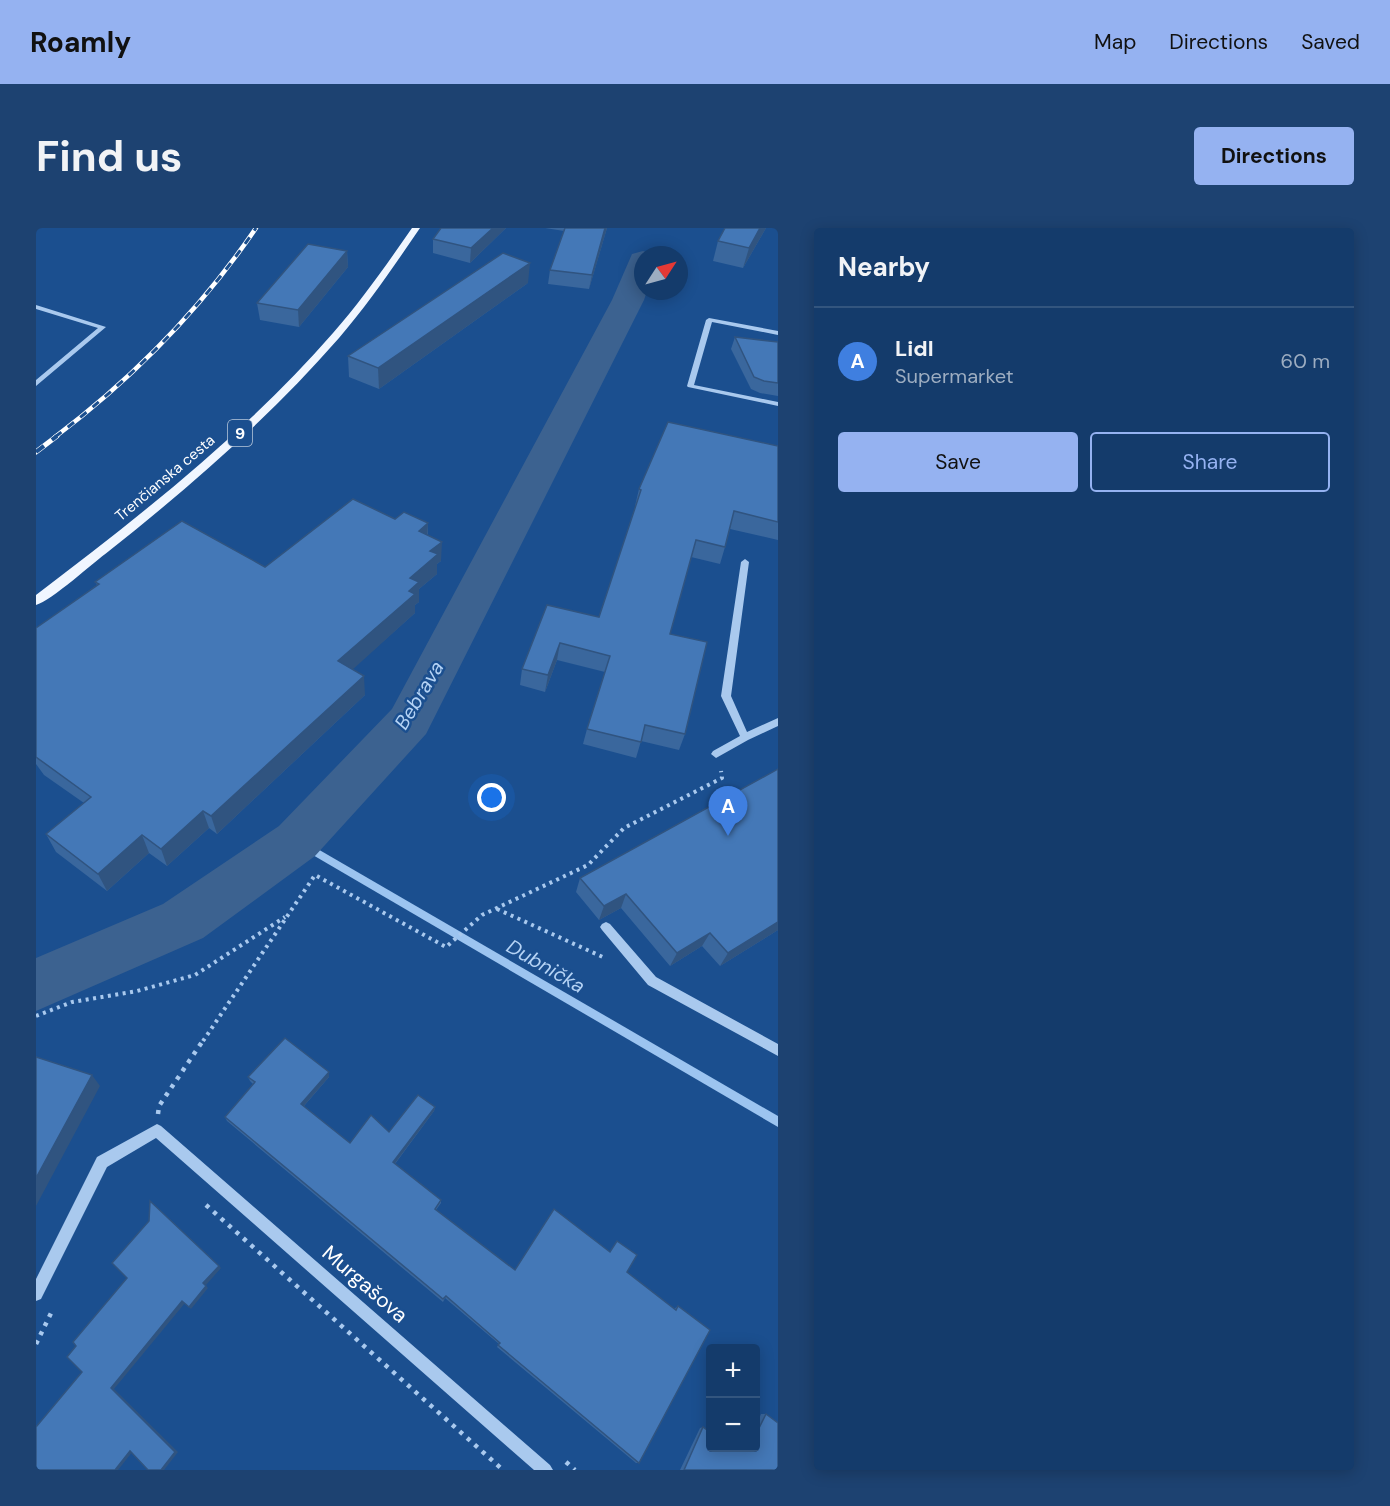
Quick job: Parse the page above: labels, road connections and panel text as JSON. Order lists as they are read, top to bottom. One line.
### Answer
{"streets":{"main road":["9","Trenčianska cesta"],"street":["Murgašova"]},"water":["Bebrava","Dubnička"],"north":"top right","page":{"header":"Roamly","nav":["Map","Directions","Saved"],"buttons":["Directions",["Save","Share"]],"title":"Find us","heading":"Nearby","list":[{"mark":"A","name":"Lidl","note":"Supermarket","value":"60 m"}],"pins":"A","map_buttons":["+","−"]}}
